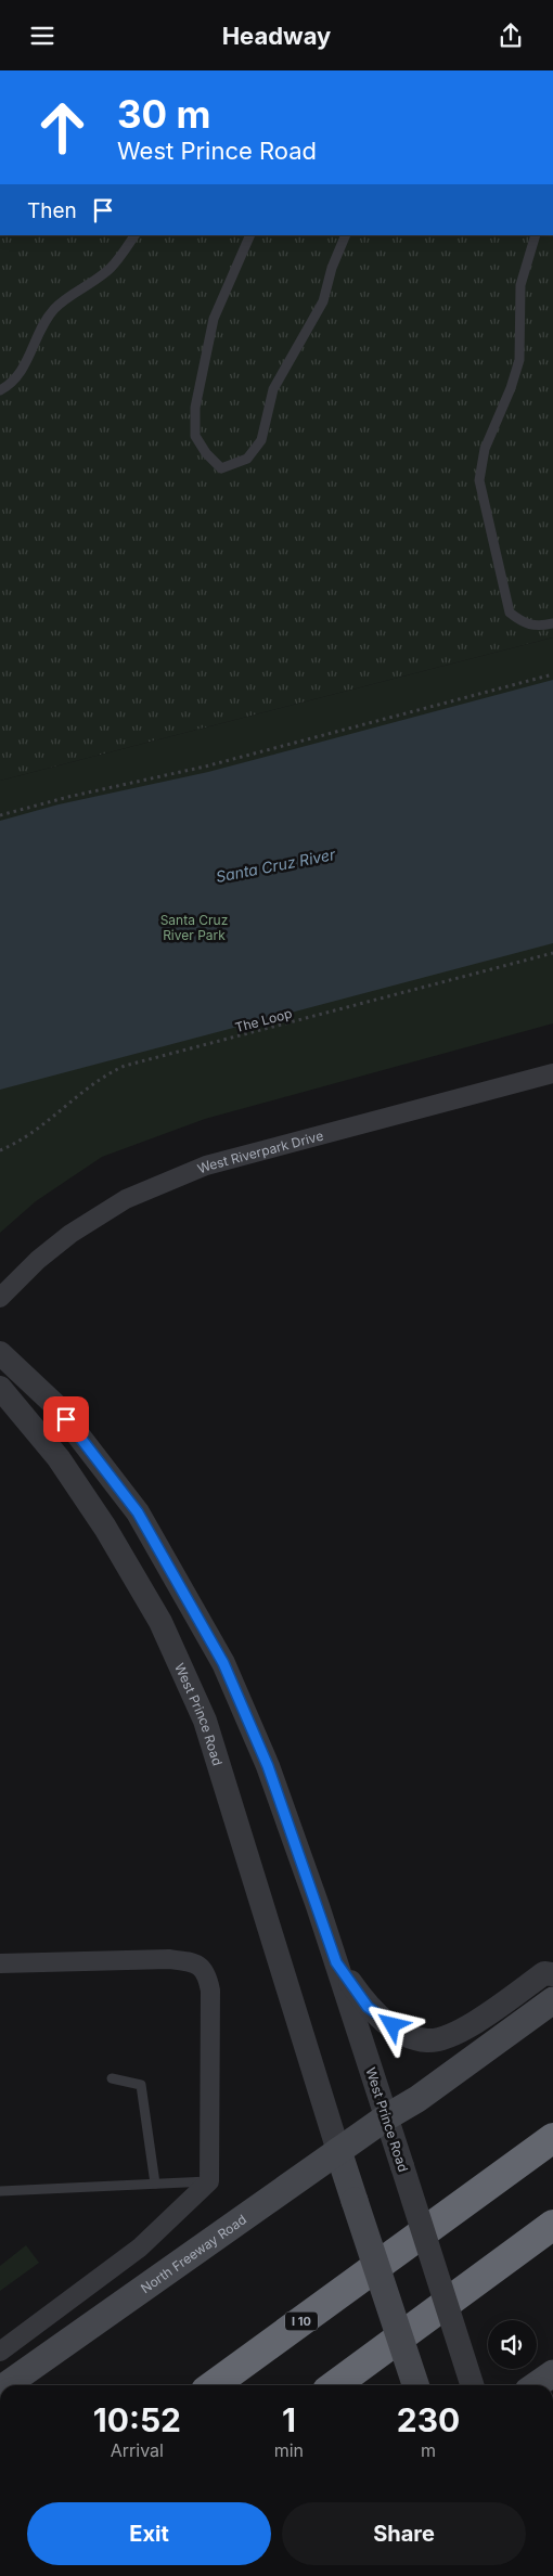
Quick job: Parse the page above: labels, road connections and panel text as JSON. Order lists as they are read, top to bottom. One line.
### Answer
{"streets":{"highway":["I 10"],"main road":["West Prince Road","North Freeway Road"],"street":["West Riverpark Drive"],"path":["The Loop"]},"crossings":[["West Prince Road","North Freeway Road"]],"water":["Santa Cruz River"],"parks":["Santa Cruz River Park"],"page":{"header":"Headway","turn":["30 m","West Prince Road"],"then":"Then","eta":["10:52","Arrival","1","min","230","m"],"buttons":["Exit","Share"]}}
